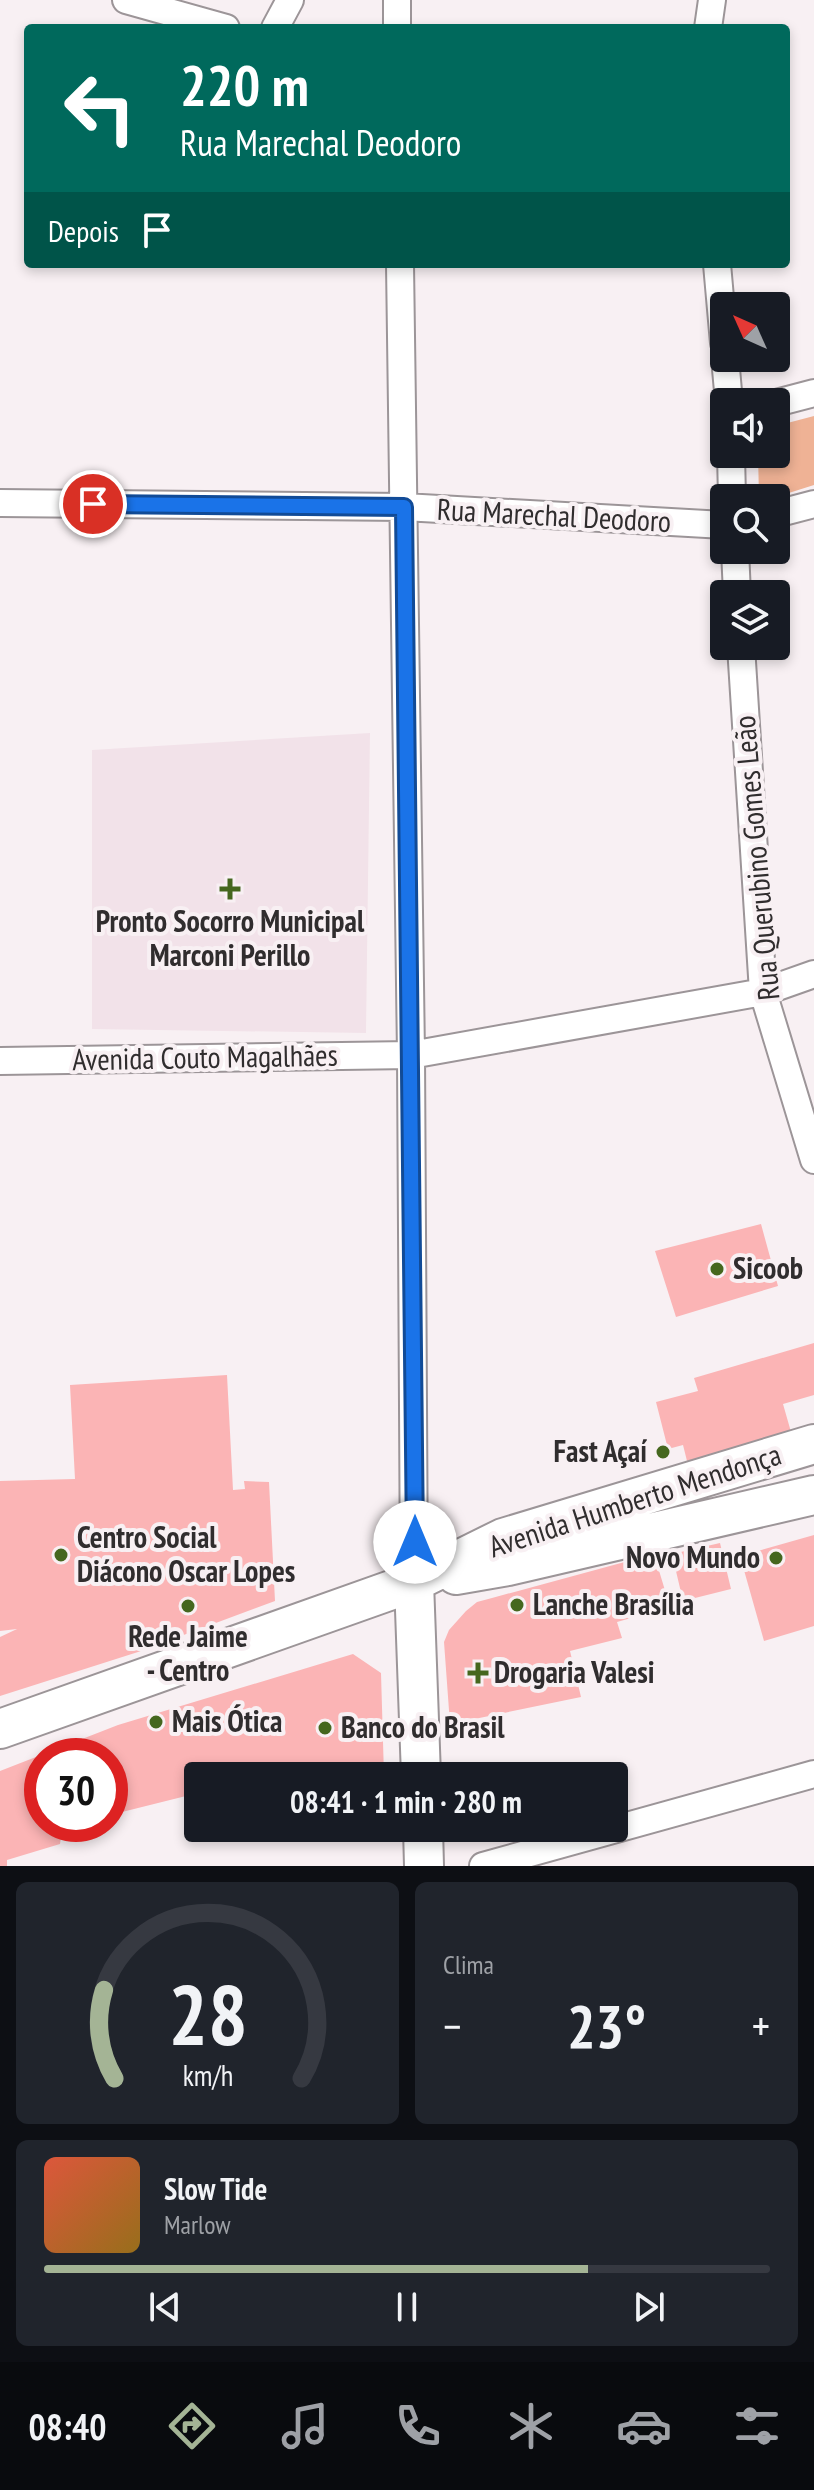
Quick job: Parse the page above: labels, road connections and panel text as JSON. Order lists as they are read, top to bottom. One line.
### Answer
{"streets":{"main road":["Avenida Humberto Mendonça"],"street":["Rua Marechal Deodoro","Rua Querubino Gomes Leão","Avenida Couto Magalhães"]},"crossings":[["Rua Querubino Gomes Leão","Avenida Couto Magalhães"]],"places":{"health":["Pronto Socorro Municipal Marconi Perillo","Drogaria Valesi"],"other":["Sicoob","Fast Açaí","Centro Social Diácono Oscar Lopes","Novo Mundo","Lanche Brasília","Rede Jaime - Centro","Mais Ótica","Banco do Brasil"]},"north":"top left","page":{"turn":["220 m","Rua Marechal Deodoro"],"then":"Depois","limit":"30","trip":"08:41 · 1 min · 280 m","tile":"Clima","heat":["−","23°","+"],"song":["Slow Tide","Marlow"],"tabs":"08:40","gauge":["28","km/h"]}}
